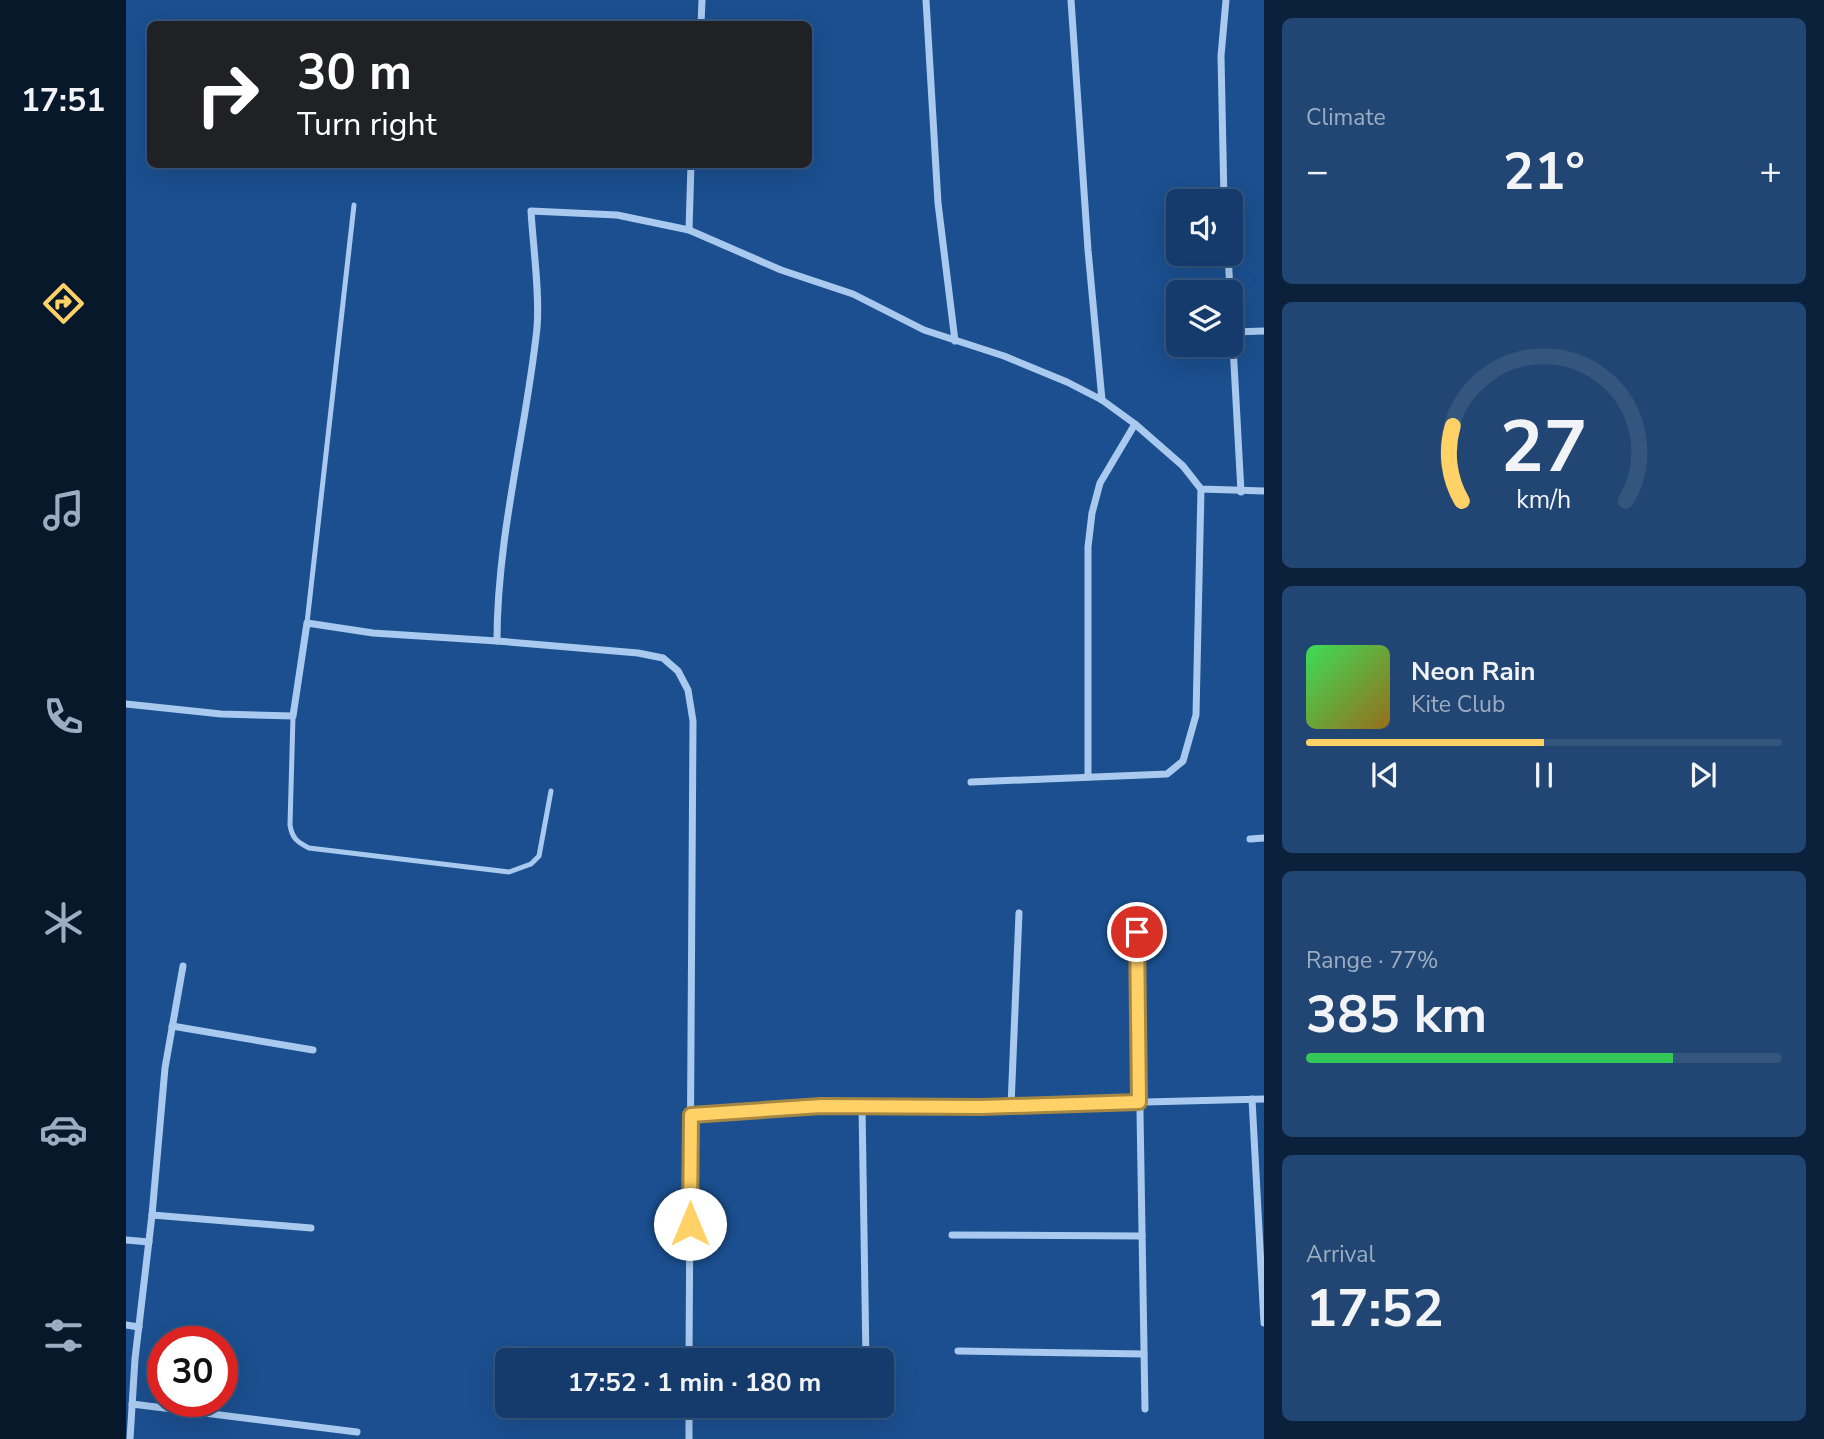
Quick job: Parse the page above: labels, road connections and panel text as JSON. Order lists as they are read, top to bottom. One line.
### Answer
{"page":{"tabs":"17:51","tile":["Climate",["Range · 77%","385 km"],["Arrival","17:52"]],"turn":["30 m","Turn right"],"heat":["−","21°","+"],"song":["Neon Rain","Kite Club"],"limit":"30","trip":"17:52 · 1 min · 180 m","gauge":["27","km/h"]}}
